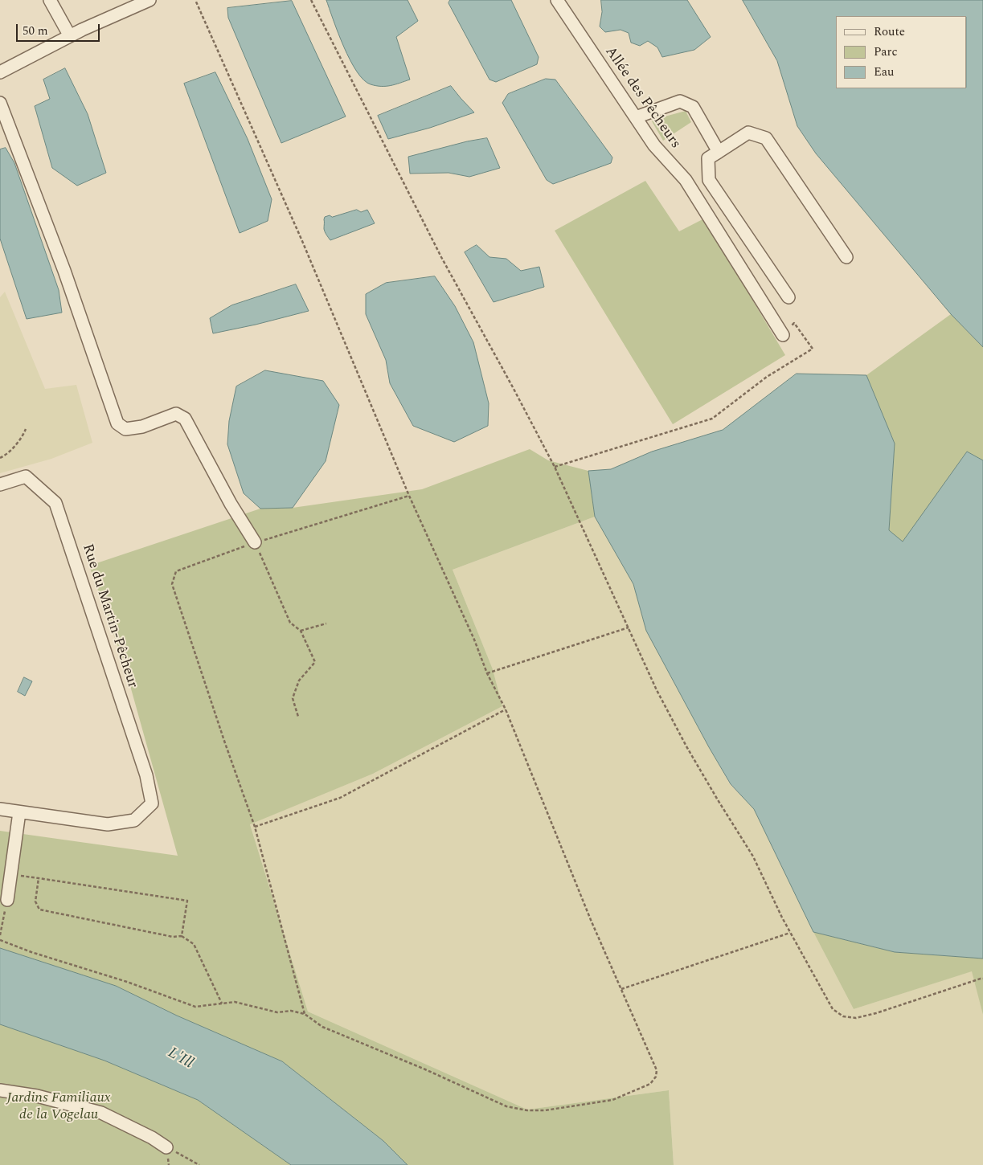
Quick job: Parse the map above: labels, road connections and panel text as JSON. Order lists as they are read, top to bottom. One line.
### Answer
{"streets":{"street":["Allée des Pêcheurs","Rue du Martin-Pêcheur"]},"water":["L'Ill"],"parks":["Jardins Familiaux de la Vogelau"],"legend":["Route","Parc","Eau"],"scale_bar":"50 m"}
